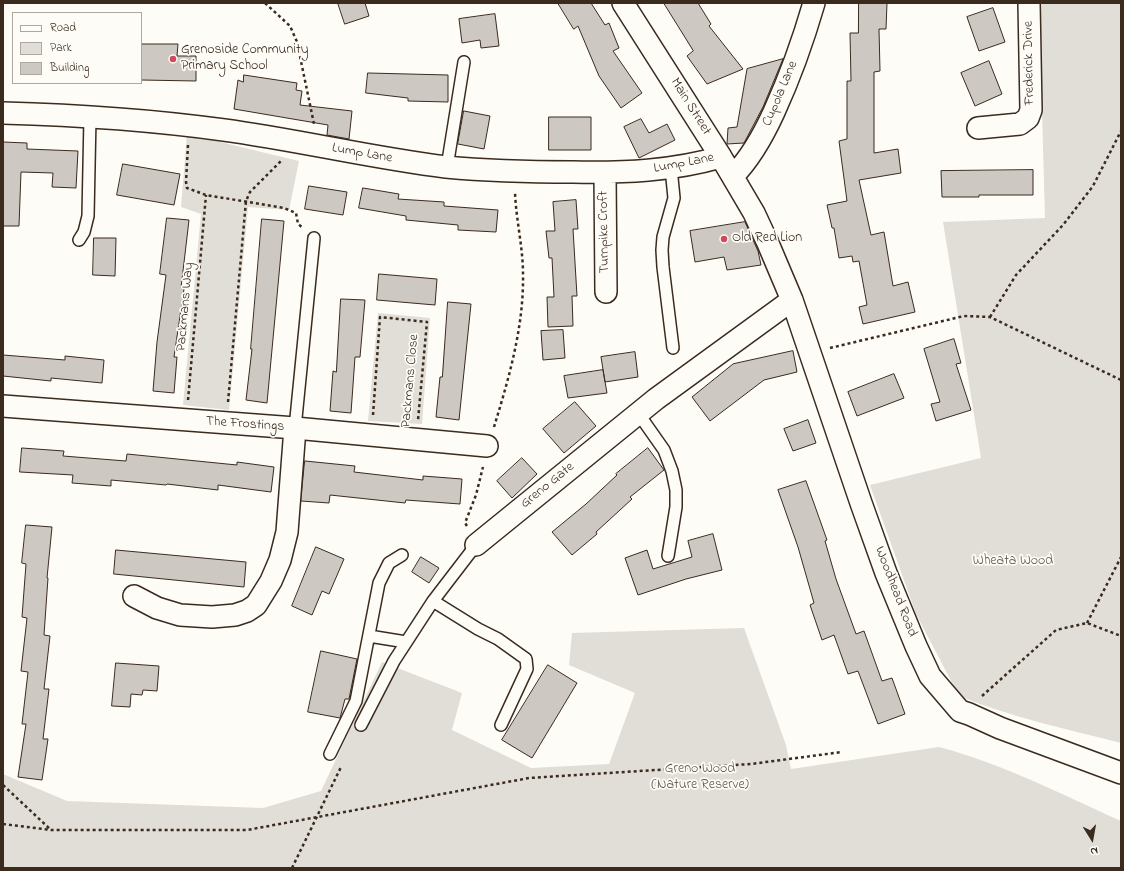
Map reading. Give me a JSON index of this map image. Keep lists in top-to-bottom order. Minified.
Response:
{"streets":{"street":["Frederick Drive","Cupola Lane","Main Street","Lump Lane","Turnpike Croft","The Frostings","Greno Gate","Woodhead Road"],"path":["Packmans Way","Packmans Close"]},"crossings":[["Cupola Lane","Main Street"],["Main Street","Lump Lane"],["Main Street","Greno Gate"],["Main Street","Woodhead Road"],["Lump Lane","Turnpike Croft"],["Packmans Way","The Frostings"],["Packmans Close","The Frostings"],["Greno Gate","Woodhead Road"]],"parks":["Wheata Wood","Greno Wood (Nature Reserve)"],"places":["Grenoside Community Primary School","Old Red Lion"],"legend":["Road","Park","Building"],"north":"bottom"}
